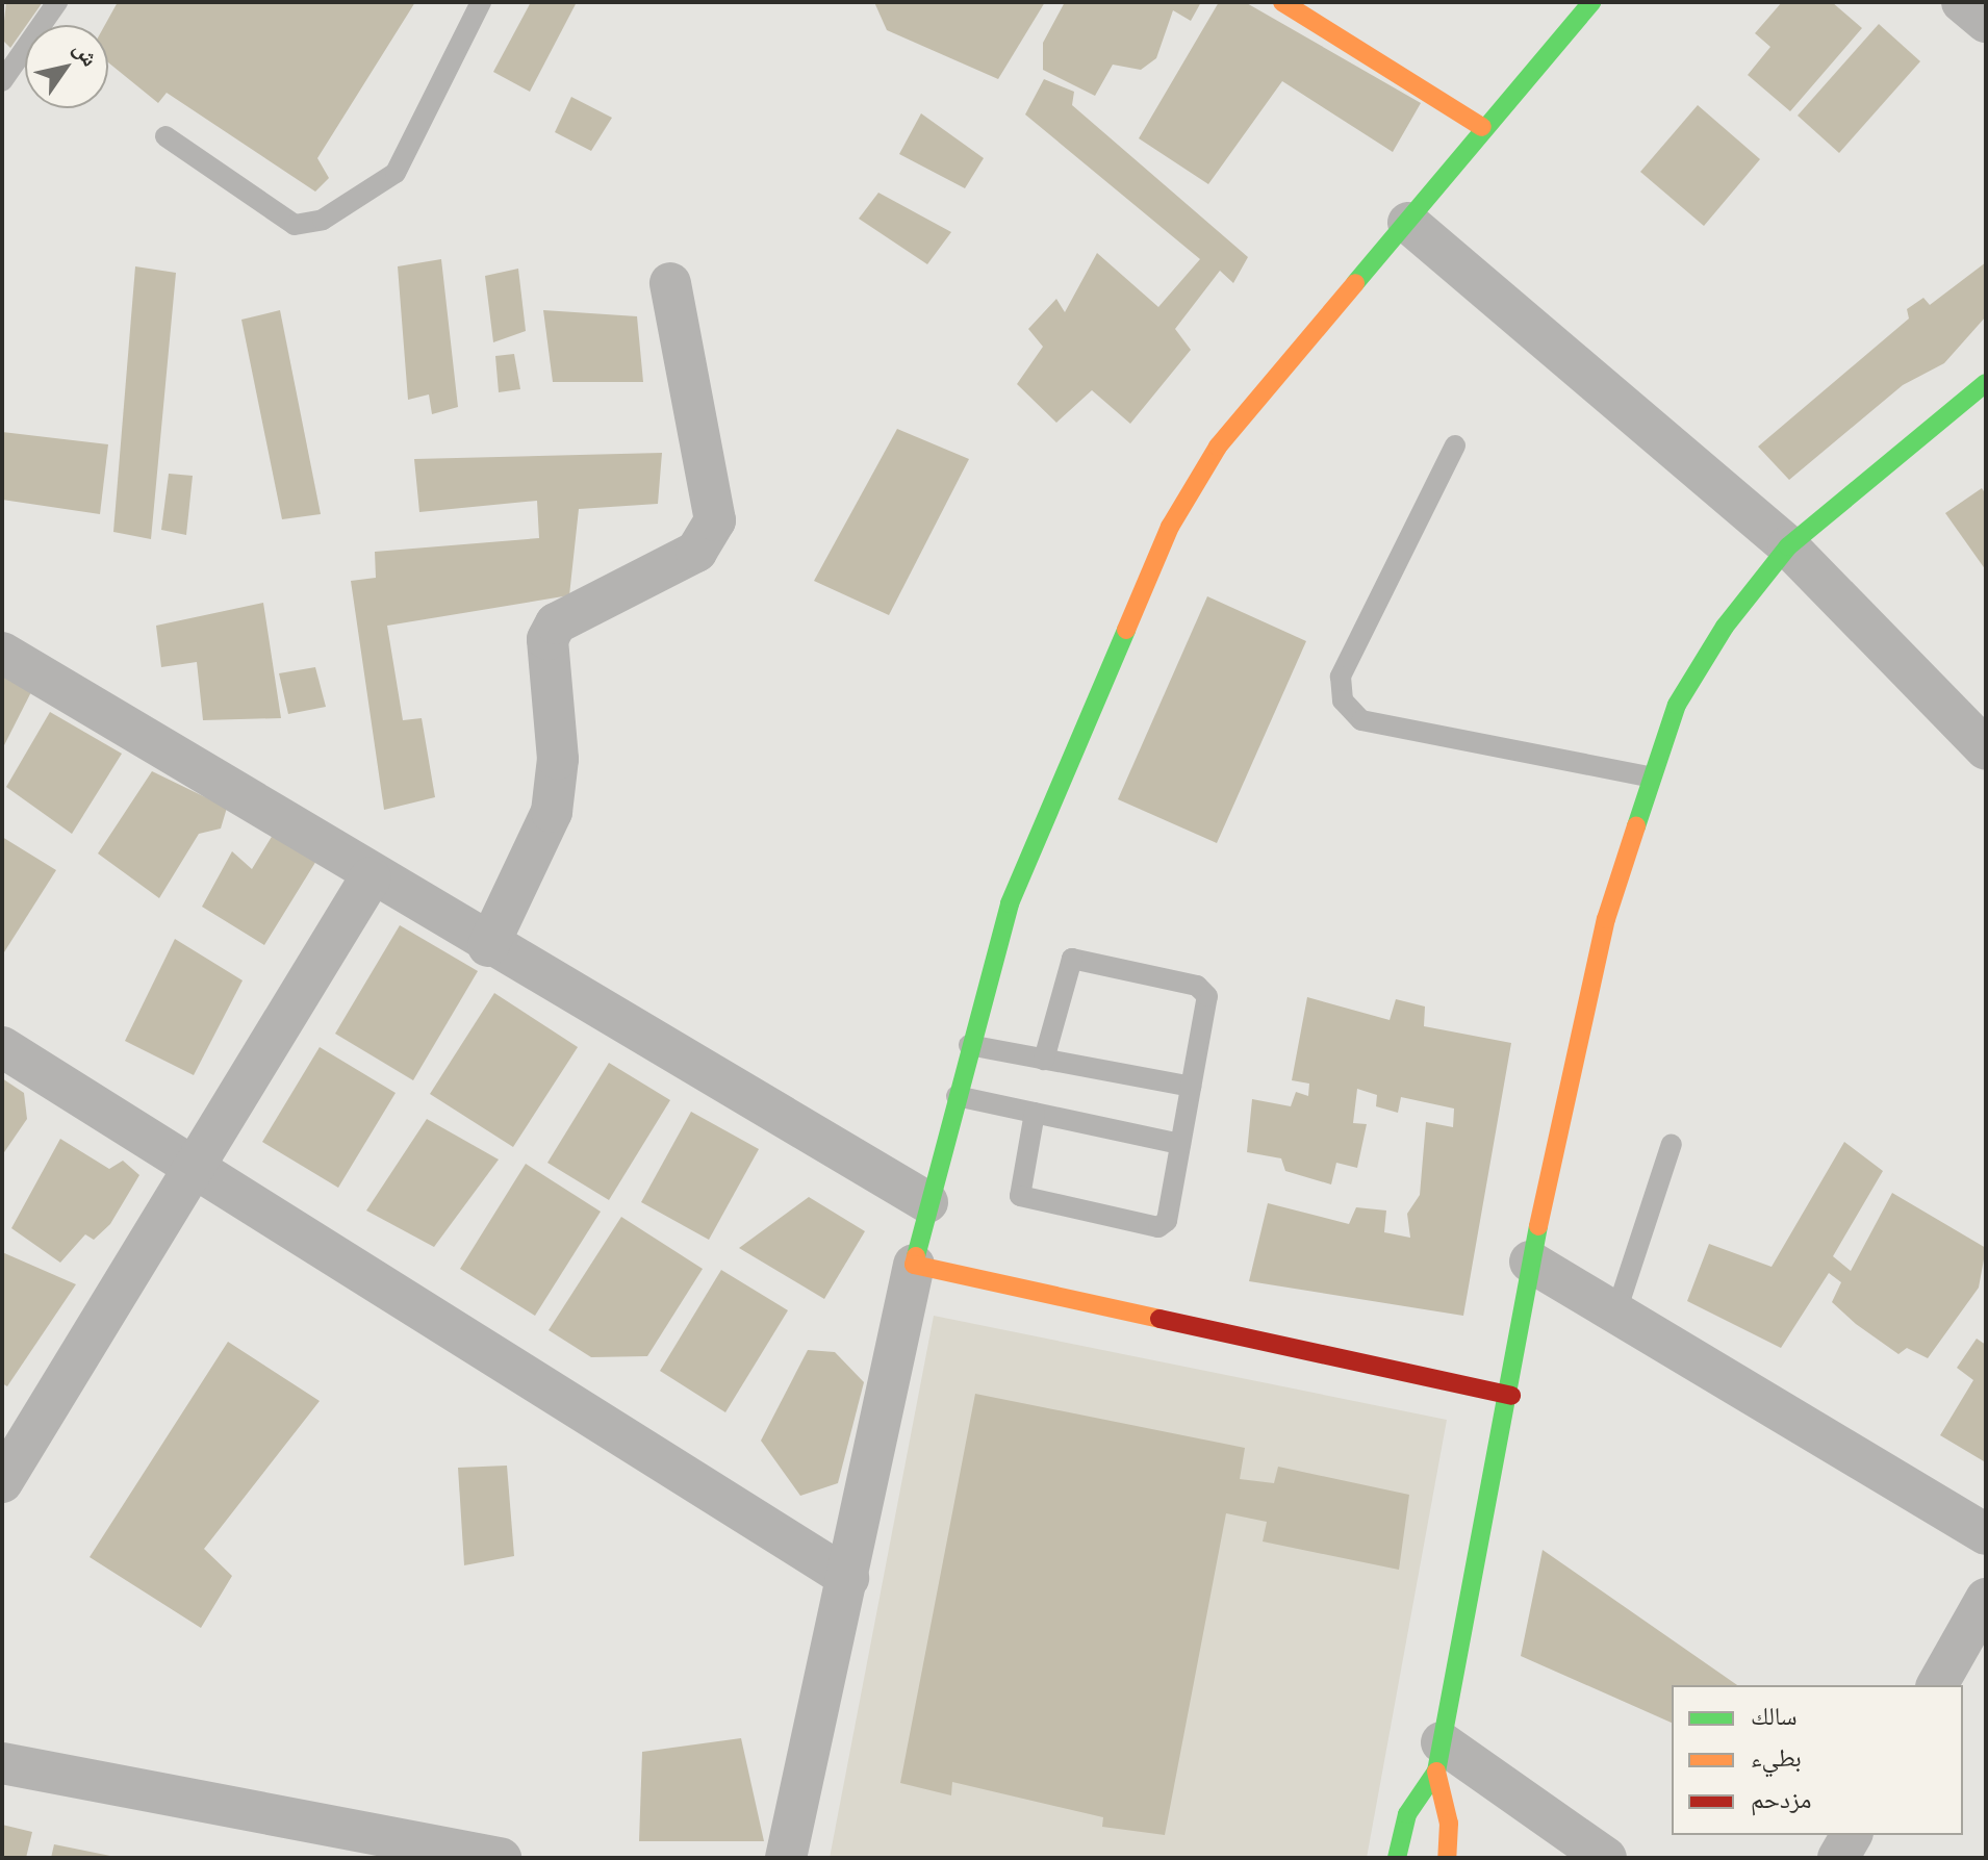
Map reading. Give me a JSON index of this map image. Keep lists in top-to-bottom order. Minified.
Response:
{"legend":["سالك","بطيء","مزدحم"],"north":"top right"}
